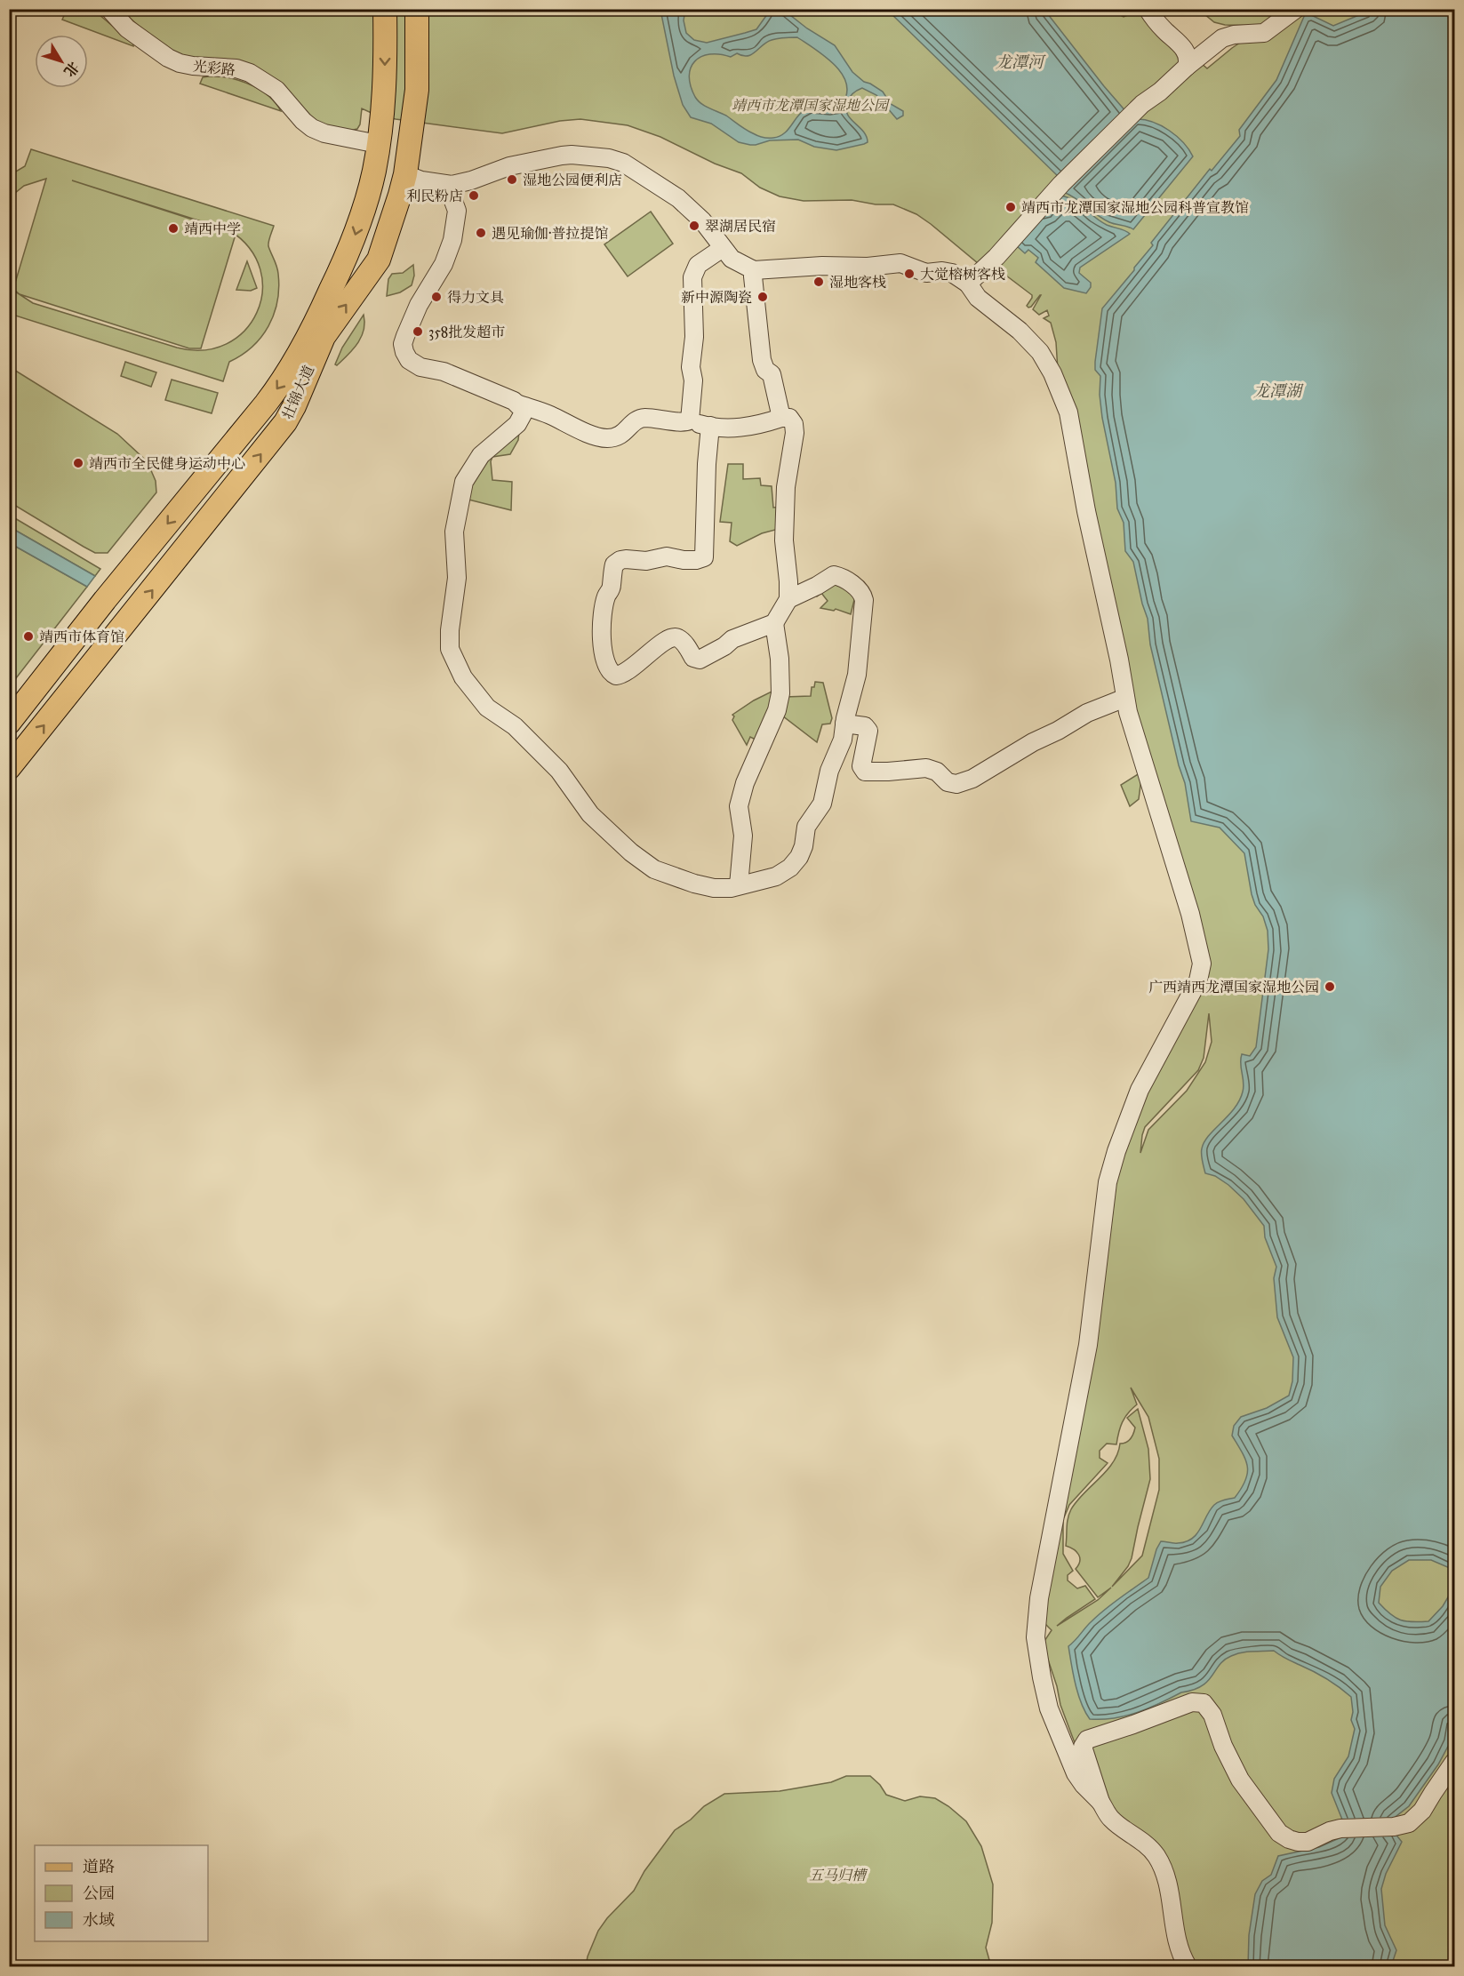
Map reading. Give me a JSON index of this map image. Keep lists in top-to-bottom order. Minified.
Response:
{"streets":{"main road":["壮锦大道"],"street":["光彩路"]},"crossings":[["光彩路","壮锦大道"]],"water":["龙潭河","龙潭湖"],"parks":["靖西市龙潭国家湿地公园","五马归槽"],"places":["湿地公园便利店","利民粉店","靖西市龙潭国家湿地公园科普宣教馆","翠湖居民宿","靖西中学","遇见瑜伽·普拉提馆","大觉榕树客栈","湿地客栈","得力文具","新中源陶瓷","358批发超市","靖西市全民健身运动中心","靖西市体育馆","广西靖西龙潭国家湿地公园"],"legend":["道路","公园","水域"],"north":"bottom right"}
